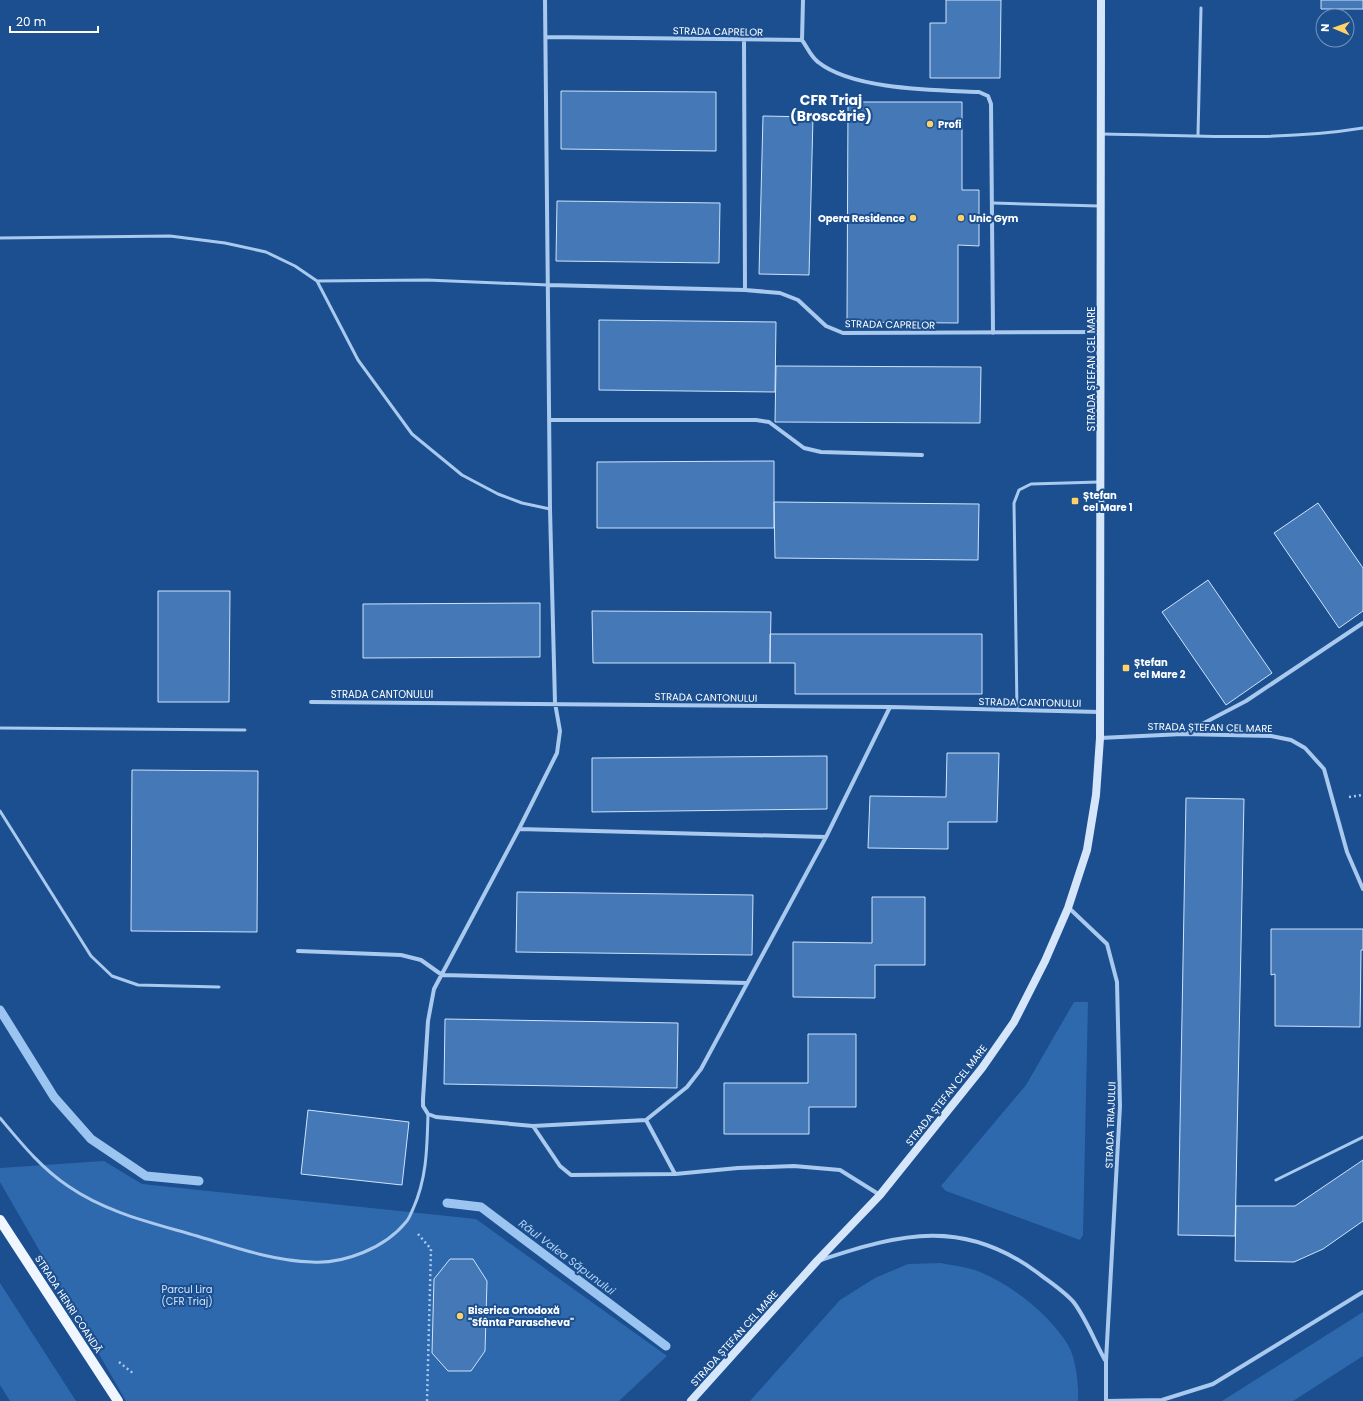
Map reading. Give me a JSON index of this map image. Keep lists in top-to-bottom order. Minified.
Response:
{"streets":{"main road":["STRADA ȘTEFAN CEL MARE","STRADA HENRI COANDĂ"],"street":["STRADA CAPRELOR","STRADA CANTONULUI","STRADA TRIAJULUI"]},"crossings":[["STRADA CAPRELOR","STRADA ȘTEFAN CEL MARE"],["STRADA ȘTEFAN CEL MARE","STRADA CANTONULUI"],["STRADA ȘTEFAN CEL MARE","STRADA TRIAJULUI"]],"districts":["CFR Triaj (Broscărie)"],"water":["Râul Valea Săpunului"],"parks":["Parcul Lira (CFR Triaj)"],"places":{"other":["Profi","Opera Residence","Unic Gym","Biserica Ortodoxă \"Sfânta Parascheva\""],"transit":["Ștefan cel Mare 1","Ștefan cel Mare 2"]},"scale_bar":"20 m","north":"left"}
